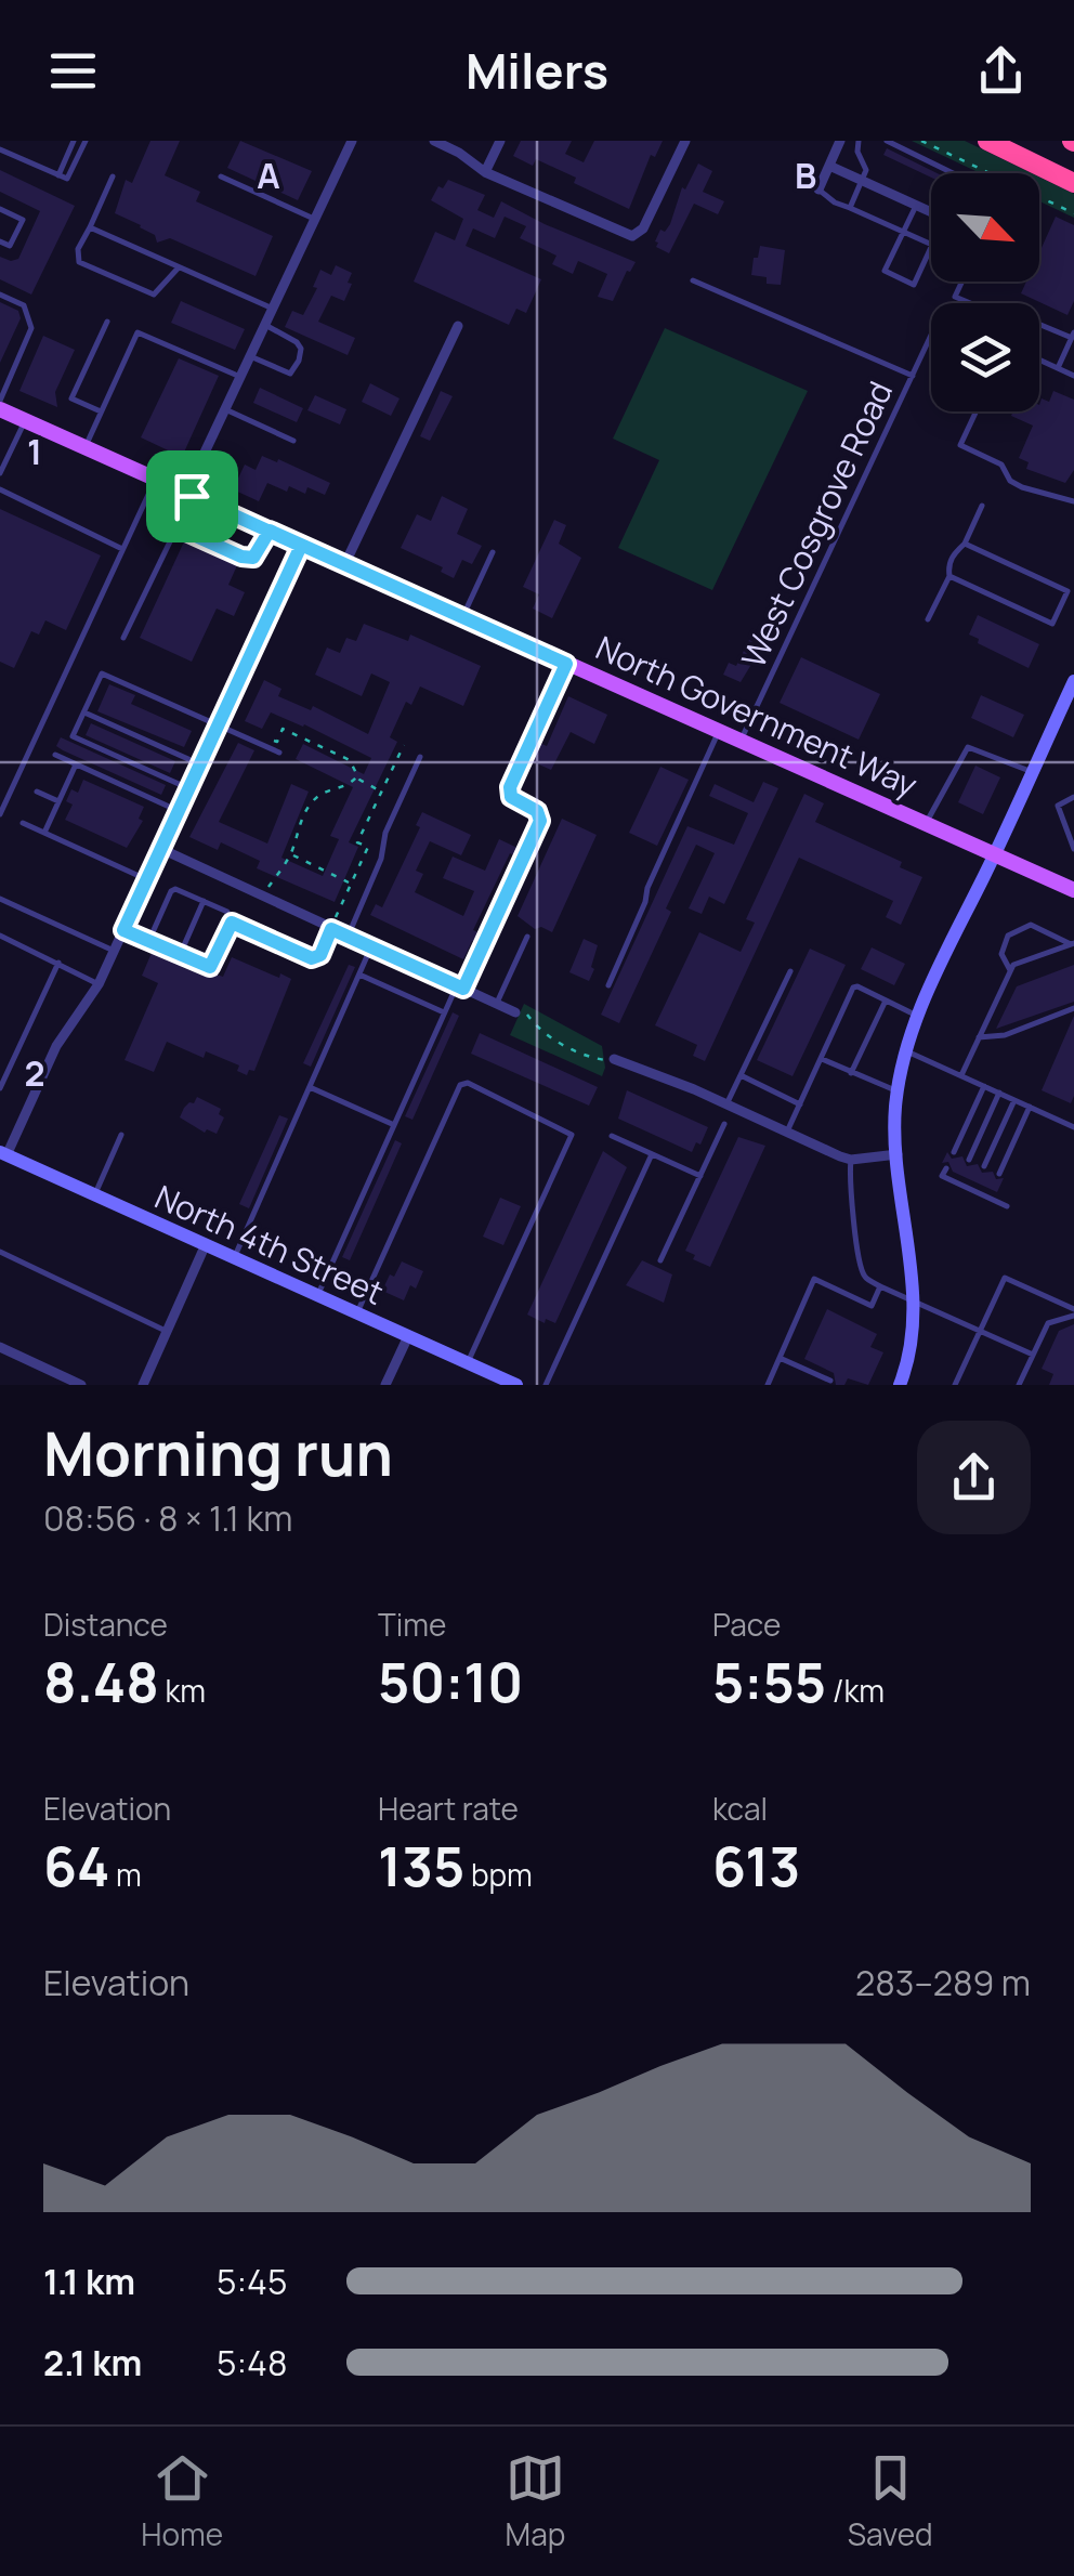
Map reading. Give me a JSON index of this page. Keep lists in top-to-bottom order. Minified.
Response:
{"streets":{"main road":["North Government Way","North 4th Street"],"lane":["West Cosgrove Road"]},"crossings":[["West Cosgrove Road","North Government Way"]],"north":"bottom right","page":{"header":"Milers","heading":["Morning run","08:56 · 8 × 1.1 km"],"stats":[["Distance","8.48 km"],["Time","50:10"],["Pace","5:55 /km"],["Elevation","64 m"],["Heart rate","135 bpm"],["kcal","613"]],"chart":["Elevation","283–289 m"],"list":[{"name":"1.1 km","note":"5:45"},{"name":"2.1 km","note":"5:48"}],"tabs":["Home","Map","Saved"]},"grid":{"columns":["A","B"],"rows":["1","2"]}}
